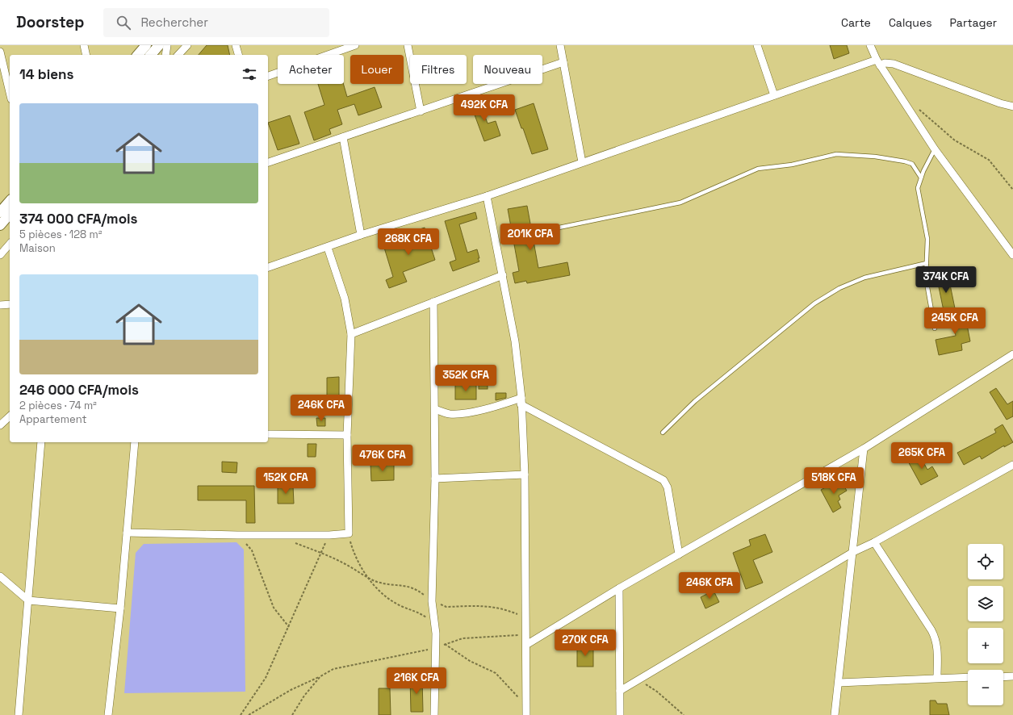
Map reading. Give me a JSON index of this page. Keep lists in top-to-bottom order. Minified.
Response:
{"page":{"header":"Doorstep","search":"Rechercher","nav":["Carte","Calques","Partager"],"chip":["Acheter","Louer","Filtres","Nouveau"],"heading":"14 biens","list":[{"name":"374 000 CFA/mois","note":"5 pièces · 128 m² · Maison"},{"name":"246 000 CFA/mois","note":"2 pièces · 74 m² · Appartement"}],"price":["492K CFA","201K CFA","268K CFA","374K CFA","245K CFA","352K CFA","246K CFA","265K CFA","476K CFA","152K CFA","518K CFA","246K CFA","270K CFA","216K CFA"],"map_buttons":["+","−"]}}
